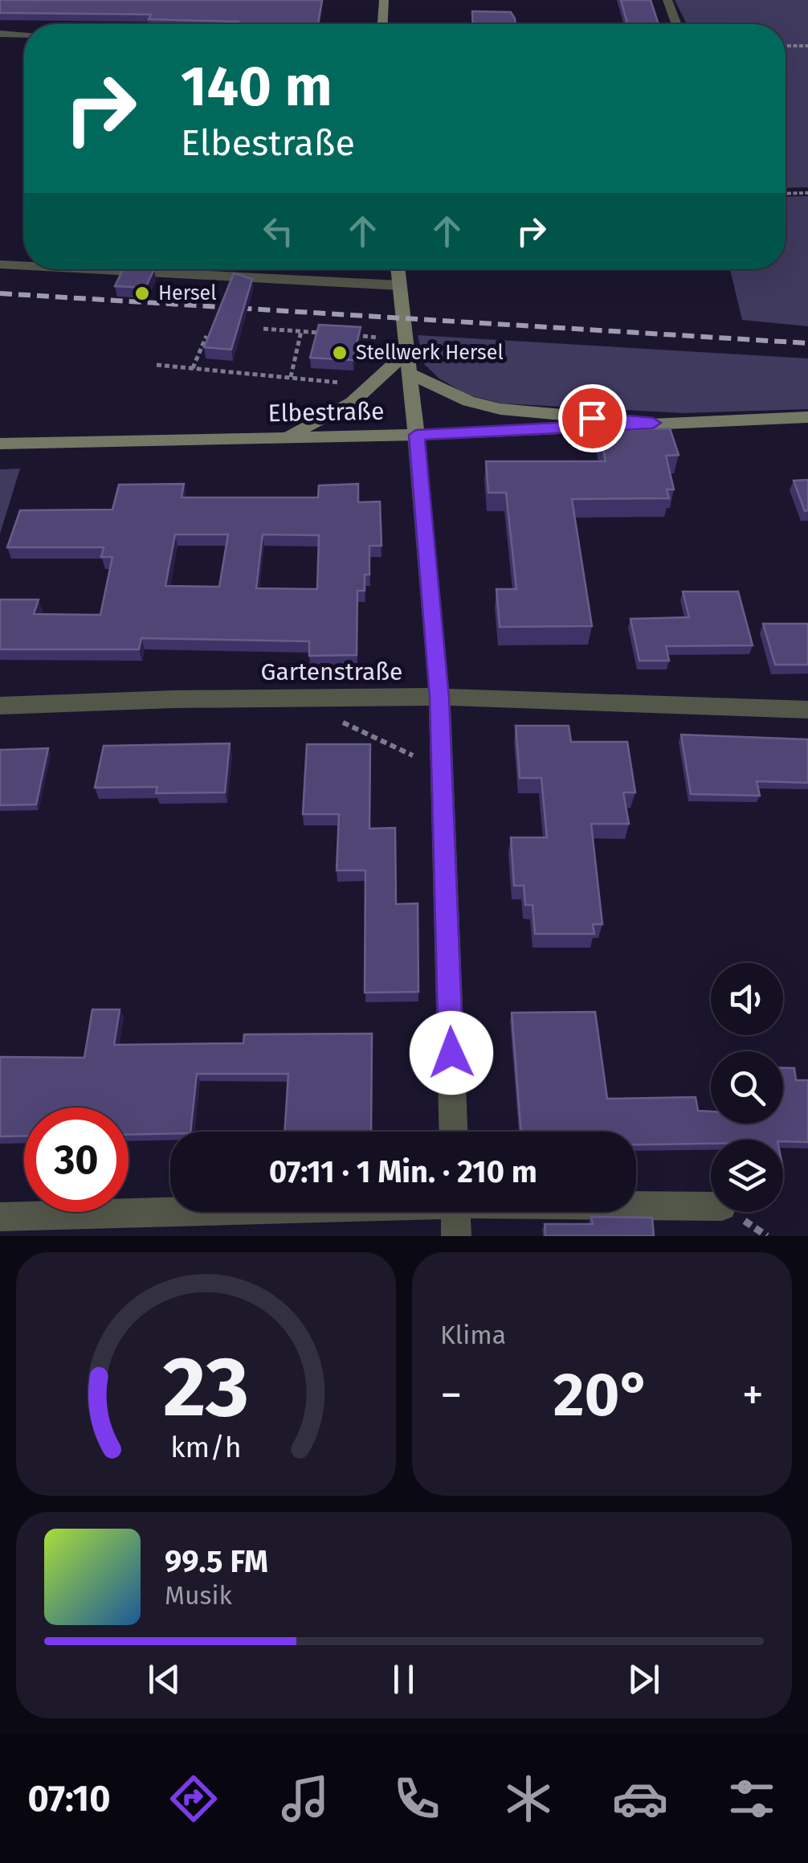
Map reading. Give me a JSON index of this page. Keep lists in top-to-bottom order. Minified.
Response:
{"streets":{"main road":["Elbestraße"],"street":["Gartenstraße"]},"places":["Hersel","Stellwerk Hersel"],"page":{"turn":["140 m","Elbestraße"],"limit":"30","trip":"07:11 · 1 Min. · 210 m","tile":"Klima","heat":["−","20°","+"],"song":["99.5 FM","Musik"],"tabs":"07:10","gauge":["23","km/h"]}}
